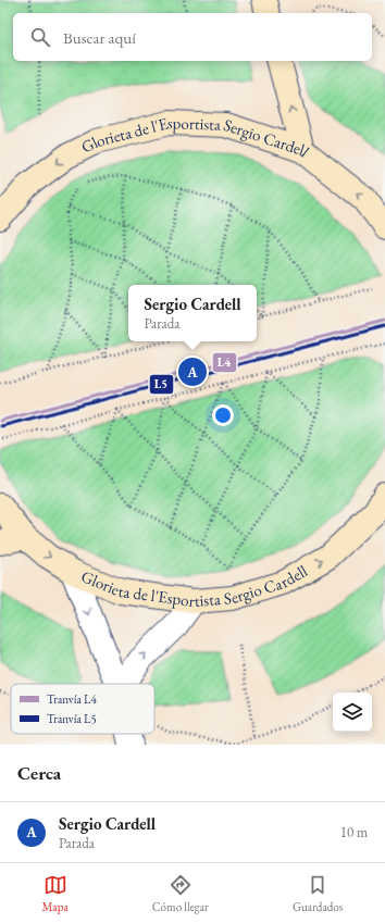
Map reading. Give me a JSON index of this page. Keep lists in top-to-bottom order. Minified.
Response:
{"streets":{"street":["Glorieta de l'Esportista Sergio Cardell"]},"lines":["tram line L4","tram line L5"],"legend":["Tranvía L4","Tranvía L5"],"page":{"search":"Buscar aquí","popup":["Sergio Cardell","Parada"],"pins":"A","heading":"Cerca","list":[{"mark":"A","name":"Sergio Cardell","note":"Parada","value":"10 m"}],"nav":["Mapa","Cómo llegar","Guardados"]}}
